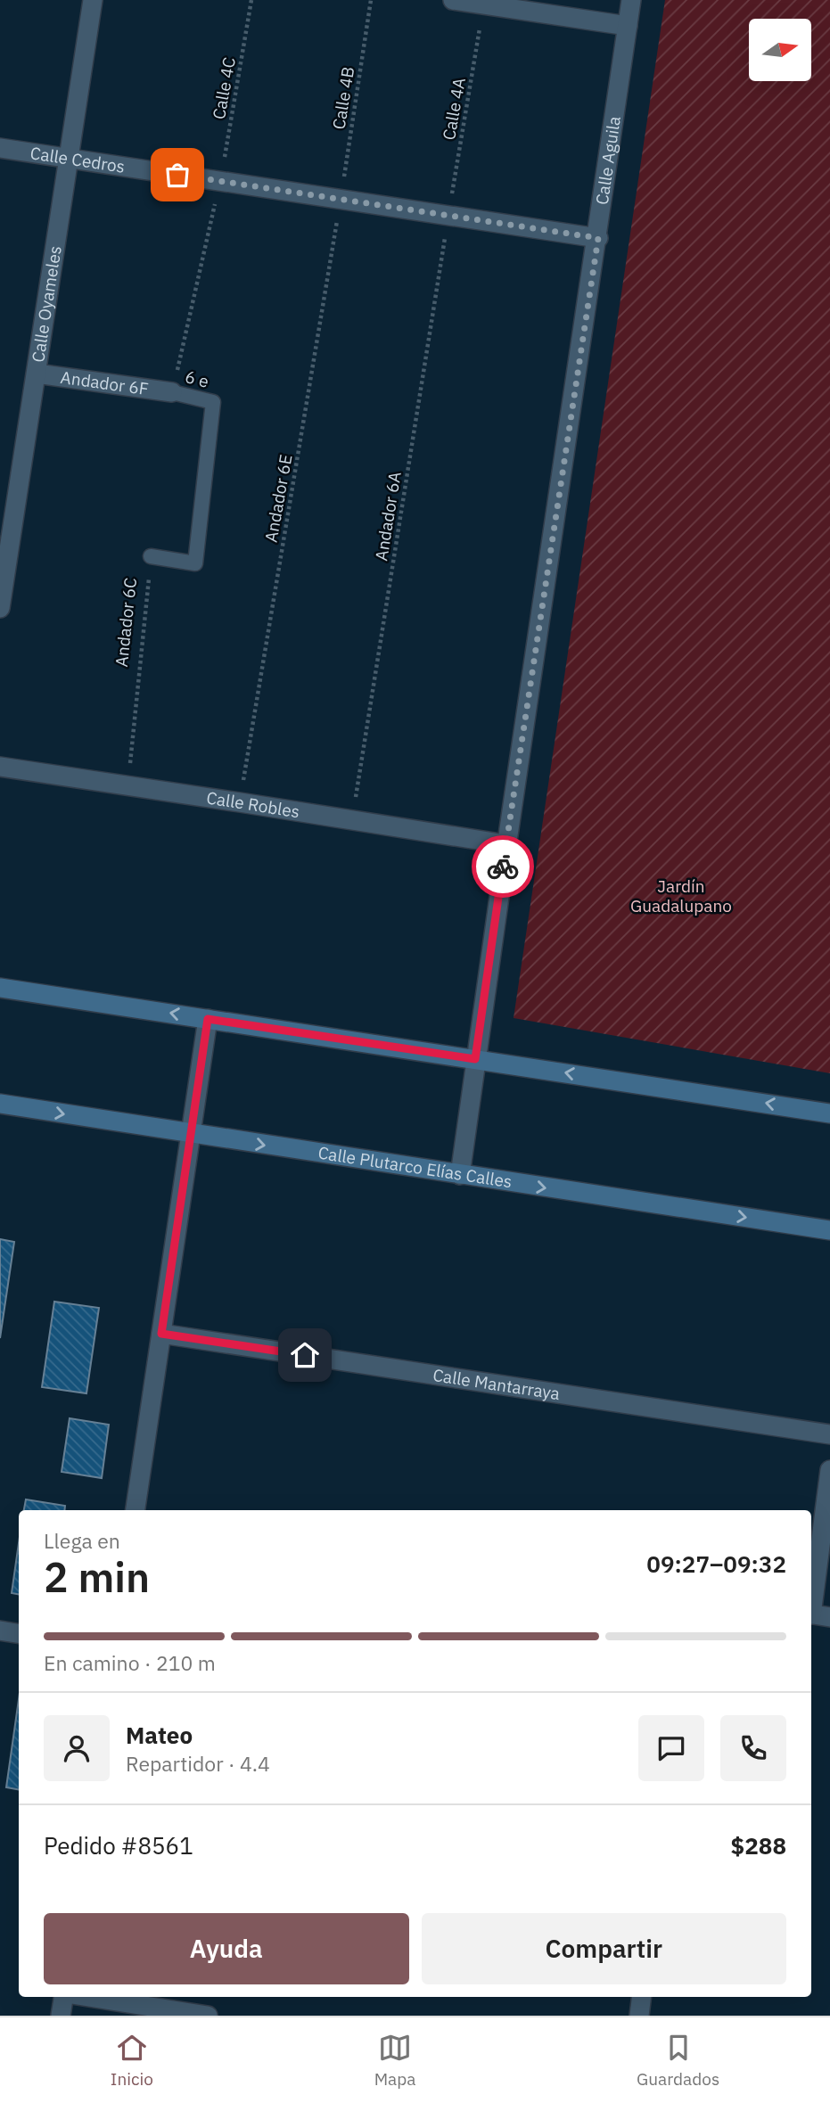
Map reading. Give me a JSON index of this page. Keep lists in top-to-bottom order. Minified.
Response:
{"streets":{"main road":["Calle Plutarco Elías Calles"],"street":["Calle Cedros","Calle Aguila","Calle Oyameles","Andador 6F","Calle Robles","Calle Mantarraya"],"lane":["6 e","Andador 6C"],"path":["Calle 4C","Calle 4B","Calle 4A","Andador 6E","Andador 6A"]},"crossings":[["Calle 4C","Calle Cedros"],["Calle 4B","Calle Cedros"],["Calle 4B","Andador 6E"],["Calle 4A","Calle Cedros"],["Calle 4A","Andador 6A"],["Calle Cedros","Calle Aguila"],["Calle Cedros","Calle Oyameles"],["Calle Cedros","Andador 6E"],["Calle Cedros","Andador 6A"],["Calle Aguila","Calle Robles"],["Calle Aguila","Calle Plutarco Elías Calles"],["Calle Oyameles","Andador 6F"],["6 e","Andador 6F"],["6 e","Andador 6C"],["Andador 6E","Calle Robles"],["Andador 6A","Calle Robles"],["Andador 6C","Calle Robles"]],"parks":["Jardín Guadalupano"],"north":"right","page":{"heading":["2 min","Llega en","09:27–09:32"],"panel":["Mateo","Repartidor · 4.4","Pedido #8561","$288"],"bar":"En camino · 210 m","buttons":["Ayuda","Compartir"],"tabs":["Inicio","Mapa","Guardados"]}}
